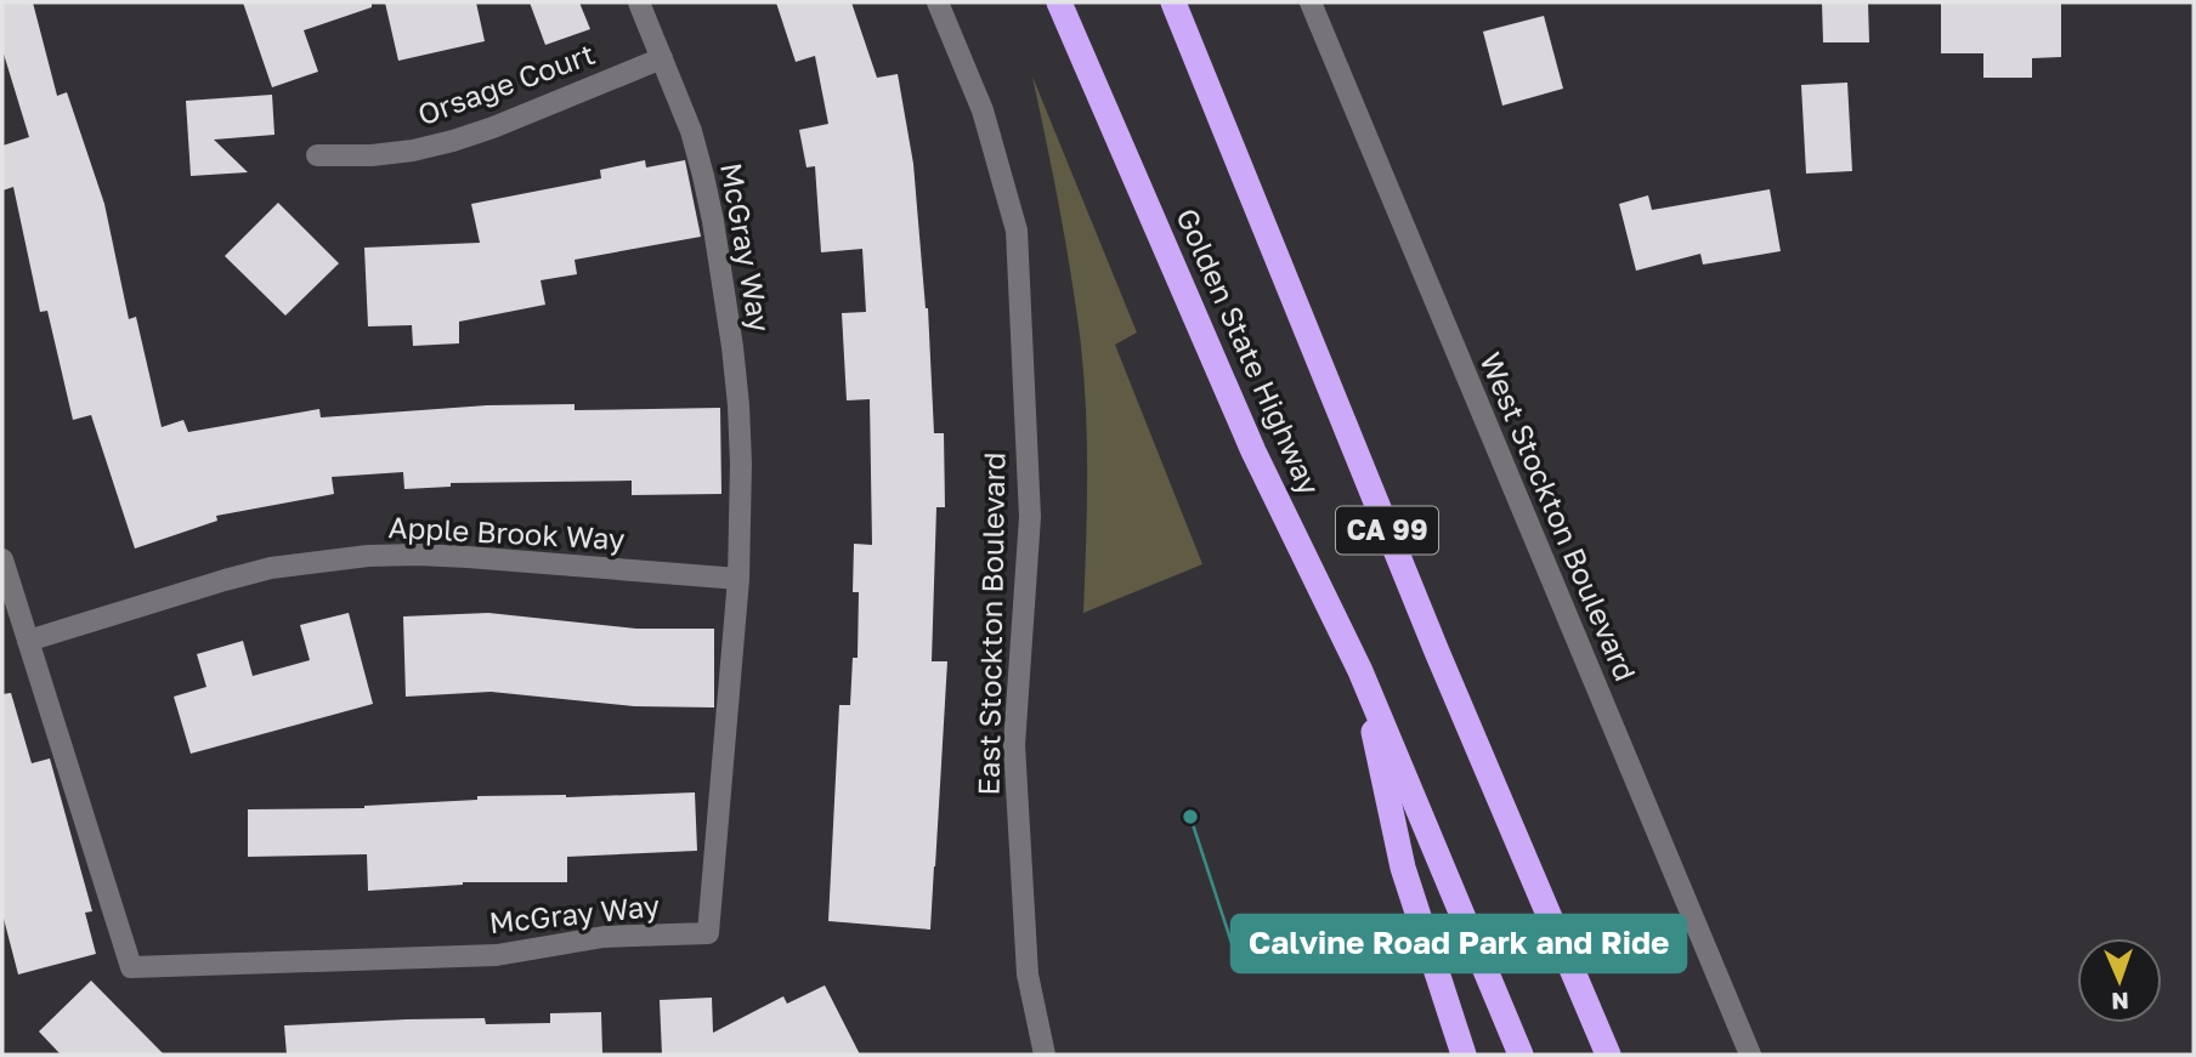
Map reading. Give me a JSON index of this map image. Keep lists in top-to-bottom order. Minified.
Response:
{"streets":{"highway":["Golden State Highway","CA 99"],"street":["Orsage Court","McGray Way","West Stockton Boulevard","Apple Brook Way","East Stockton Boulevard"]},"crossings":[["Orsage Court","McGray Way"],["McGray Way","Apple Brook Way"]],"places":["Calvine Road Park and Ride"],"north":"bottom"}
